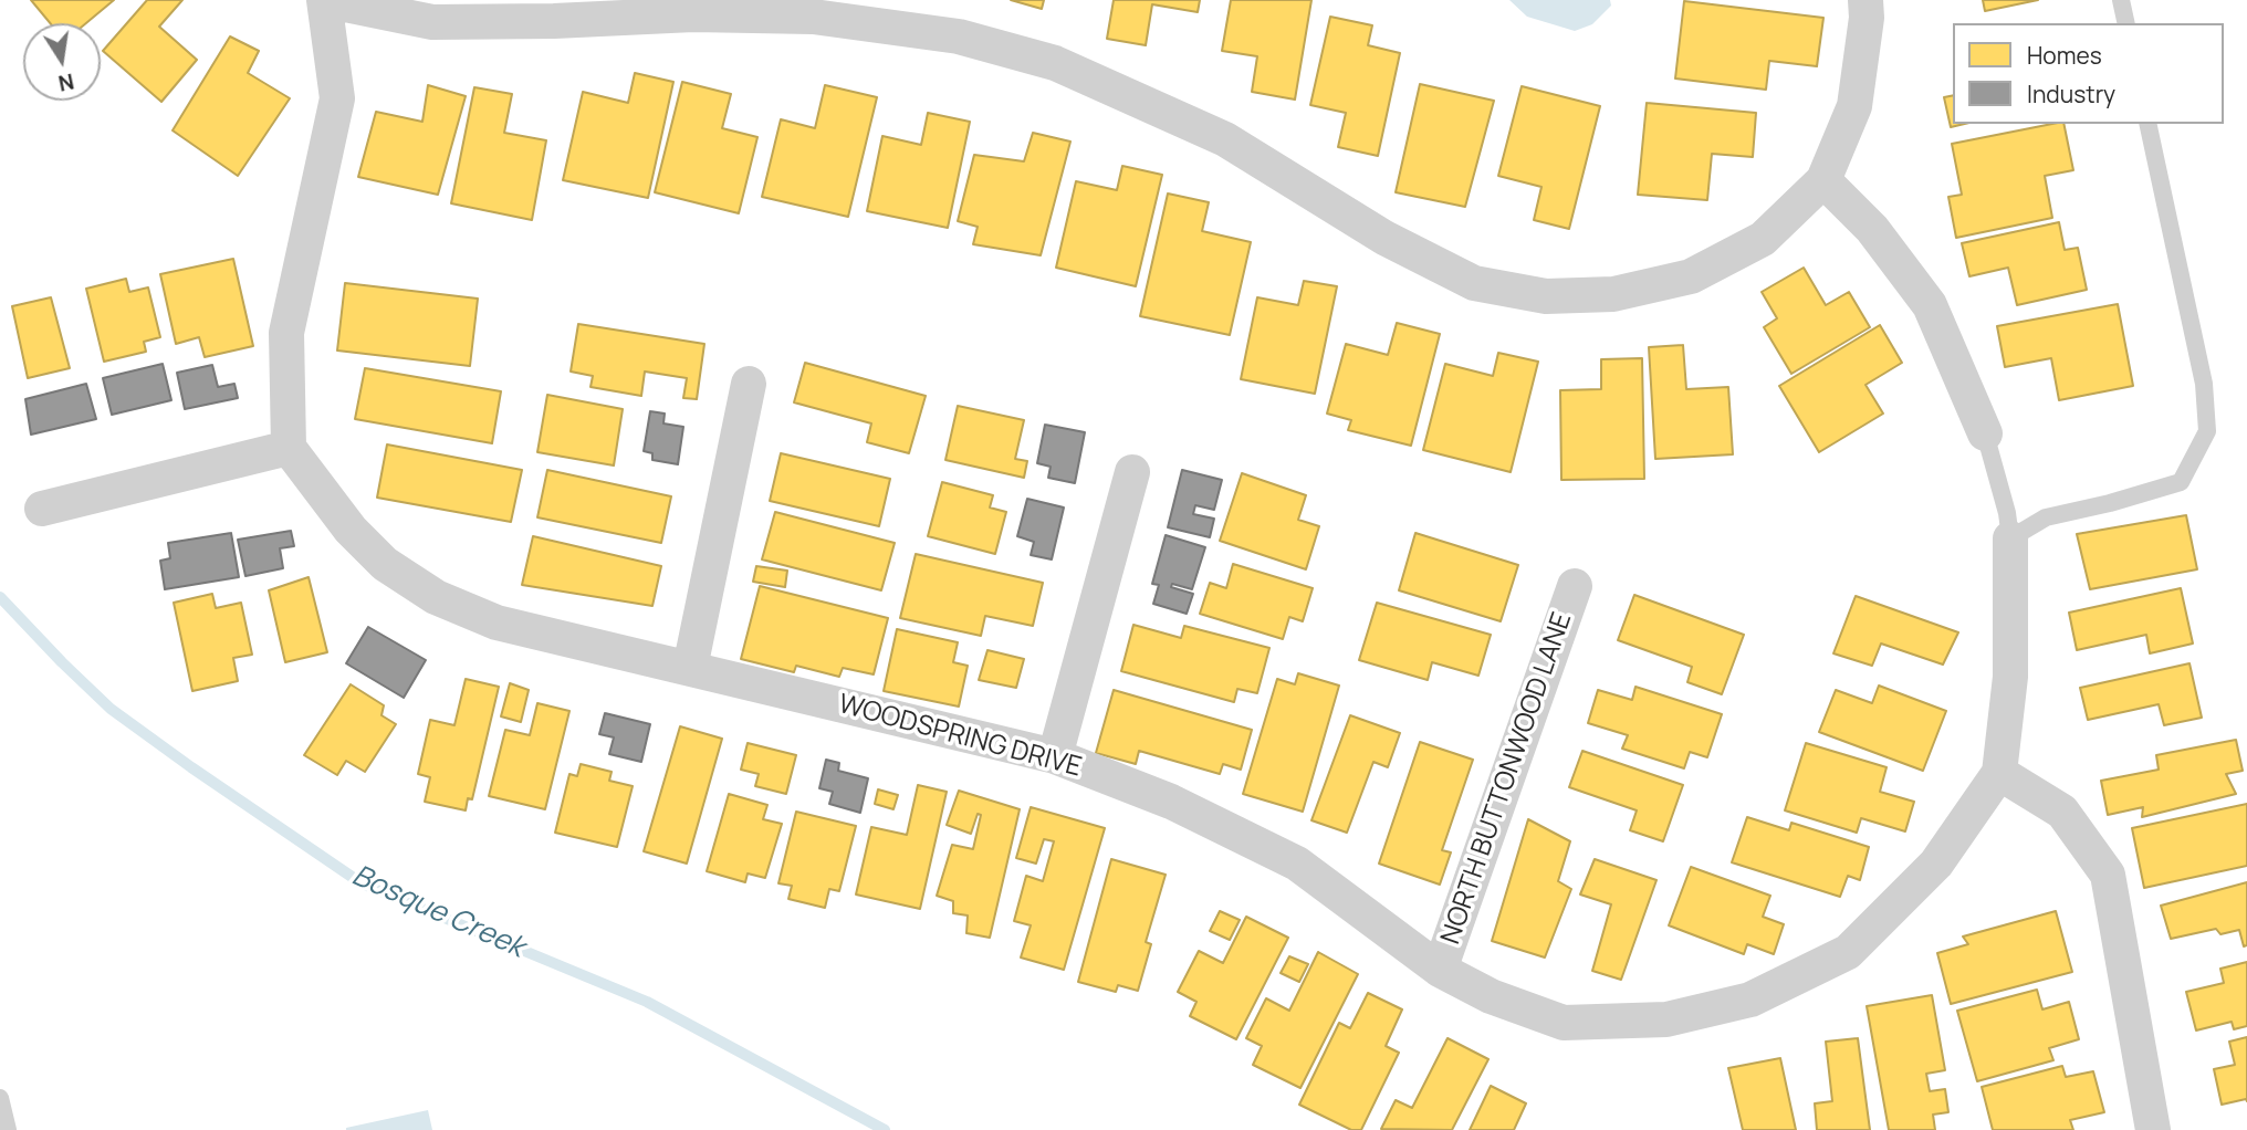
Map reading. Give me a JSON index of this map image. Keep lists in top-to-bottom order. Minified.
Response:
{"streets":{"street":["WOODSPRING DRIVE","NORTH BUTTONWOOD LANE"]},"crossings":[["WOODSPRING DRIVE","NORTH BUTTONWOOD LANE"]],"water":["Bosque Creek"],"legend":["Homes","Industry"],"north":"bottom"}
